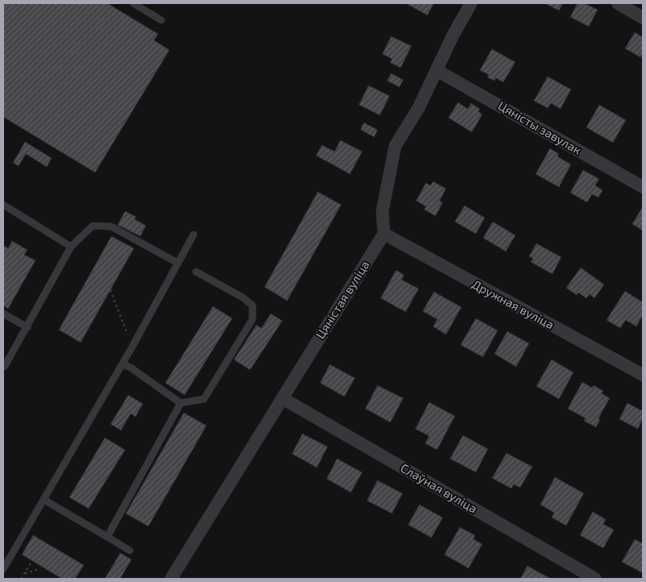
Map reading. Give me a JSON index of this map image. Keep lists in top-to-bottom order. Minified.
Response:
{"streets":{"street":["Цяністы завулак","Цяністая вуліца","Дружная вуліца","Слаўная вуліца"]},"crossings":[["Цяністая вуліца","Дружная вуліца"],["Цяністая вуліца","Слаўная вуліца"]]}
